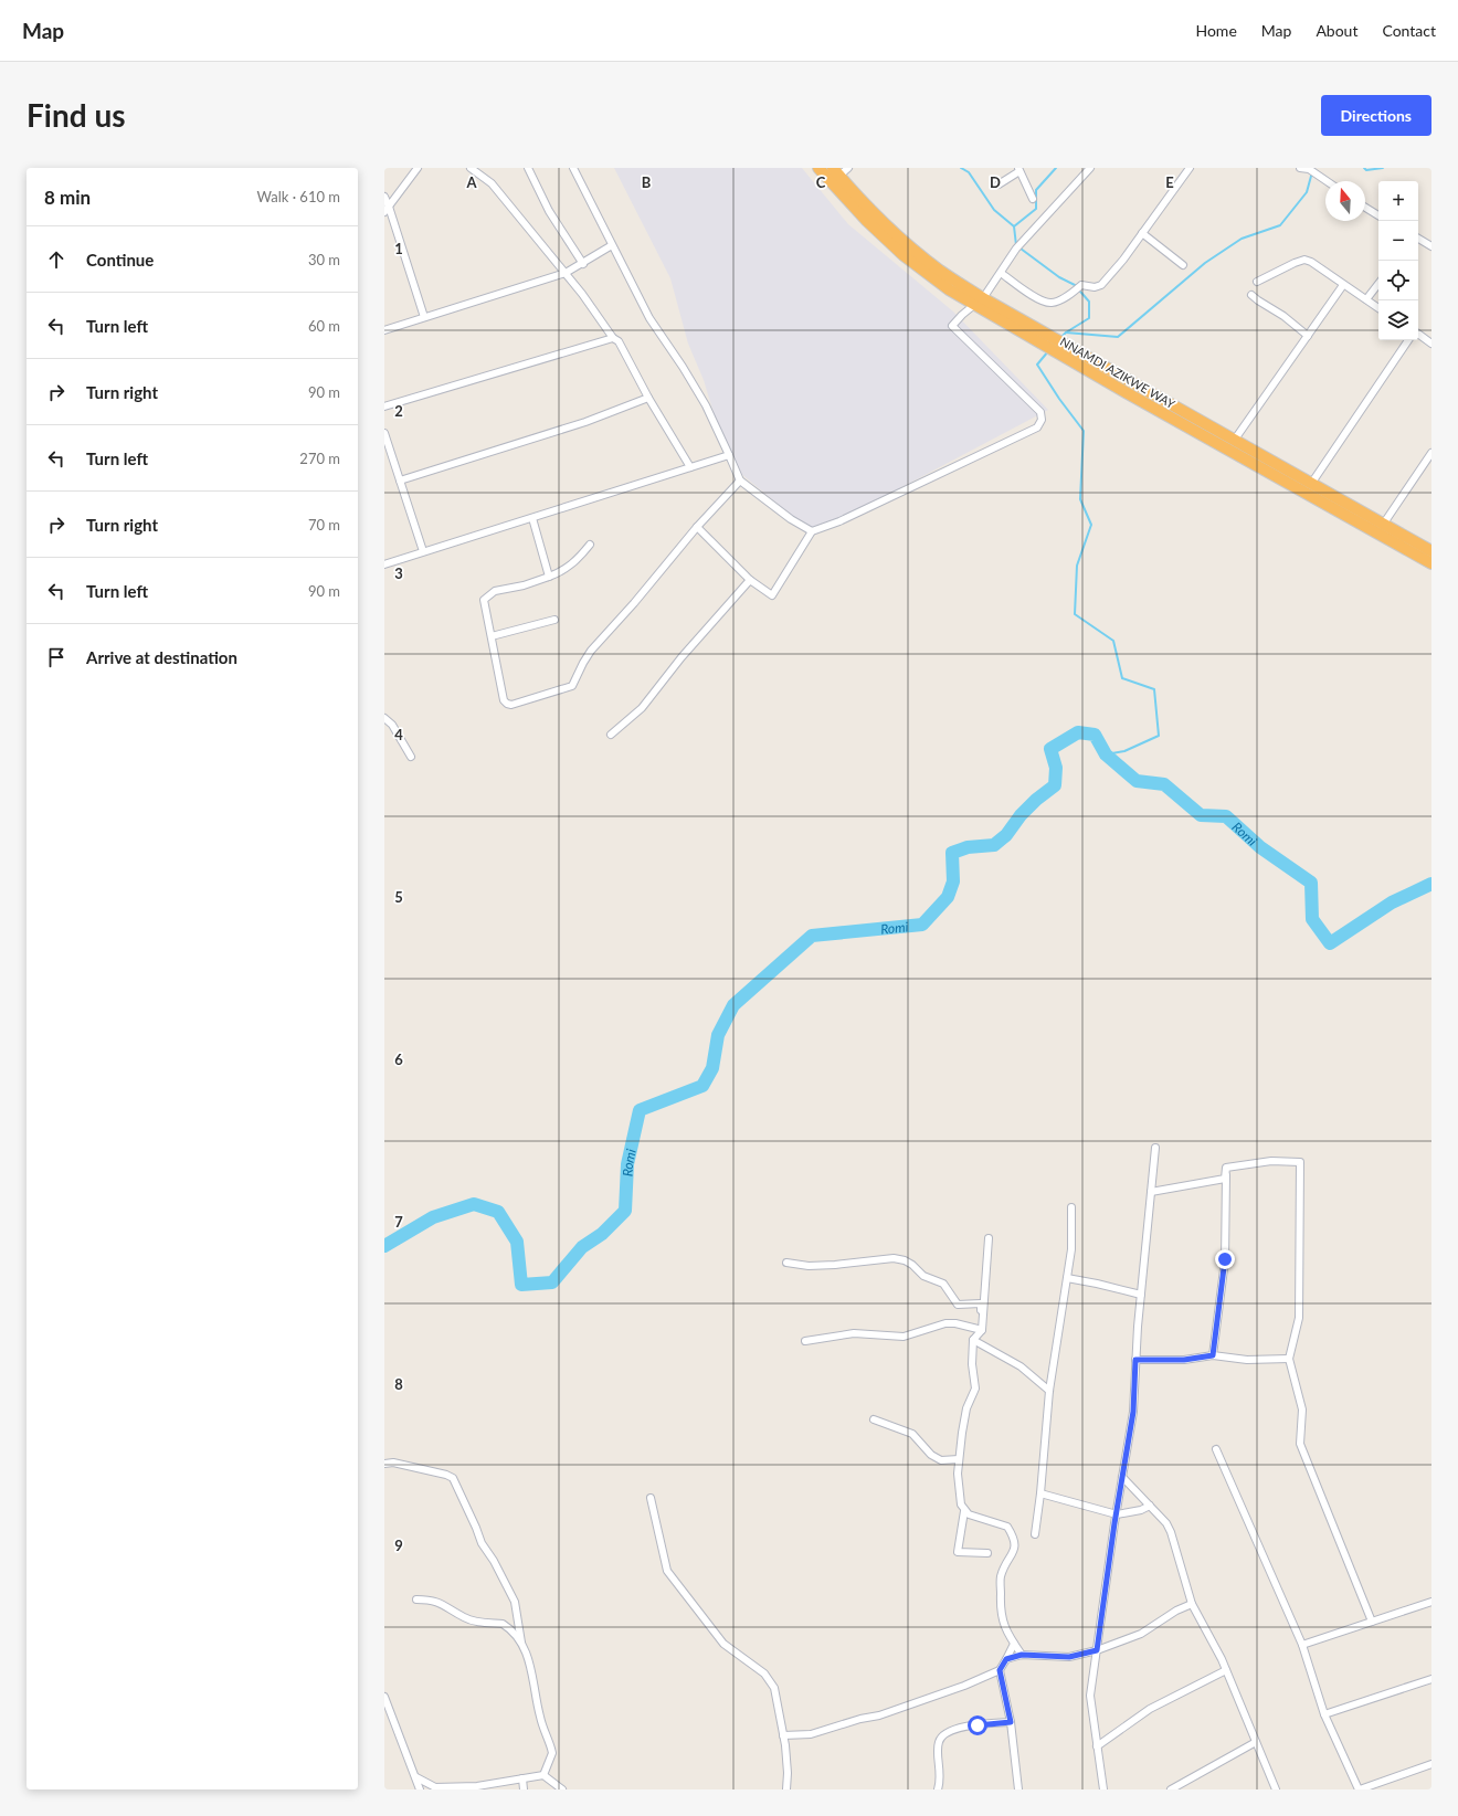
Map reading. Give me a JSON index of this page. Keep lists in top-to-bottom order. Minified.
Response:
{"streets":{"highway":["NNAMDI AZIKWE WAY"]},"water":["Romi"],"north":"top","page":{"header":"Map","nav":["Home","Map","About","Contact"],"buttons":"Directions","title":"Find us","heading":["8 min","Walk · 610 m"],"map_buttons":["+","−"],"list":[["Continue","30 m"],["Turn left","60 m"],["Turn right","90 m"],["Turn left","270 m"],["Turn right","70 m"],["Turn left","90 m"],"Arrive at destination"]},"grid":{"columns":["A","B","C","D","E"],"rows":["1","2","3","4","5","6","7","8","9"]}}
